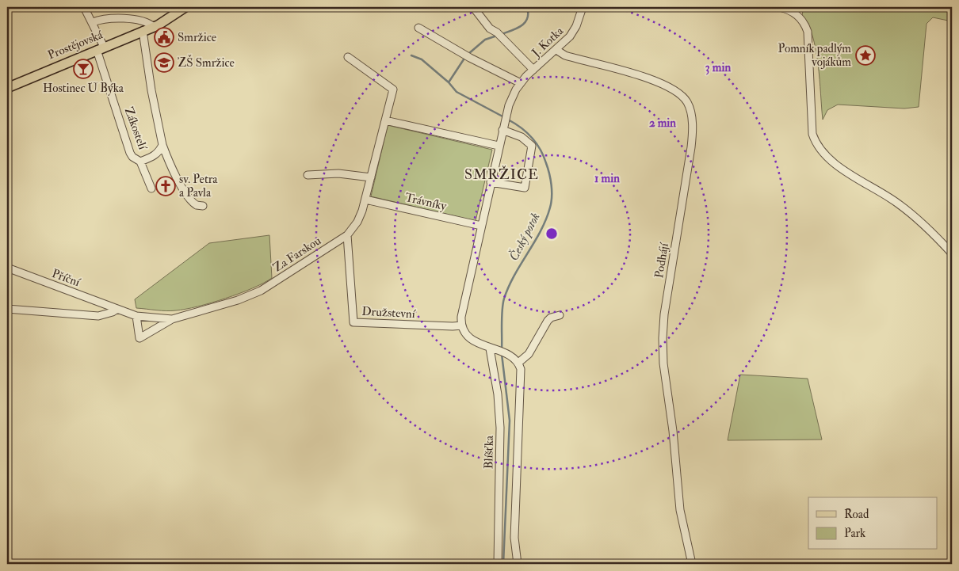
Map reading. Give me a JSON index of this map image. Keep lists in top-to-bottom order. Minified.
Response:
{"streets":{"main road":["Prostějovská"],"street":["J. Kotka","Zákostelí","Trávníky","Za Farskou","Podhájí","Příční","Družstevní","Blíšťka"]},"crossings":[["J. Kotka","Podhájí"],["Prostějovská","Zákostelí"],["Trávníky","Za Farskou"],["Za Farskou","Příční"],["Za Farskou","Družstevní"]],"districts":["SMRŽICE"],"water":["Český potok"],"places":{"public building":["Smržice"],"place":["Pomník padlým vojákům"],"school or university":["ZŠ Smržice"],"bar":["Hostinec U Býka"],"church":["sv. Petra a Pavla"]},"legend":["Road","Park"],"rings":["3 min","2 min","1 min"]}
